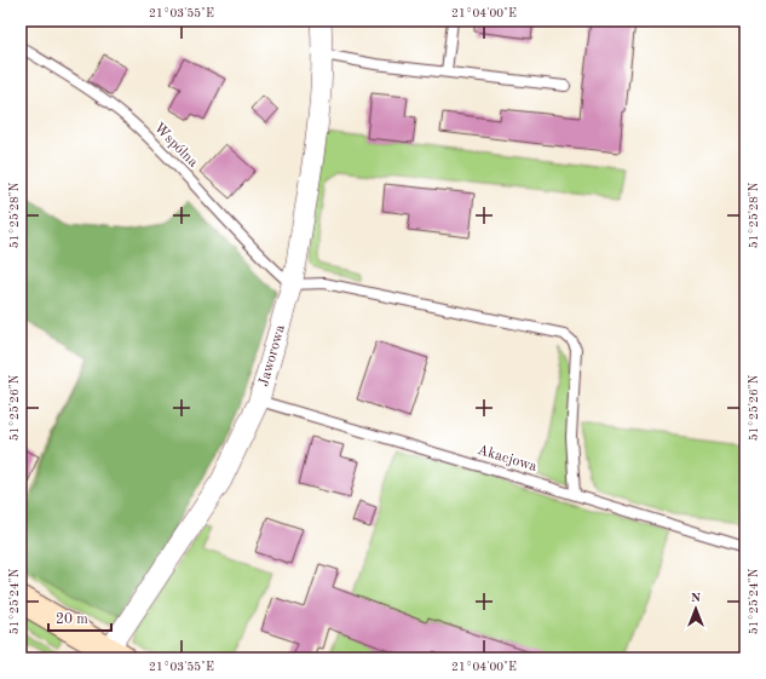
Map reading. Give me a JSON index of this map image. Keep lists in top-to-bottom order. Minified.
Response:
{"streets":{"street":["Jaworowa"],"lane":["Wspólna","Akacjowa"]},"crossings":[["Wspólna","Jaworowa"],["Jaworowa","Akacjowa"]],"scale_bar":"20 m","north":"top","coordinates":["21°03'55\"E","21°04'00\"E","51°25'28\"N","51°25'26\"N","51°25'24\"N"]}
